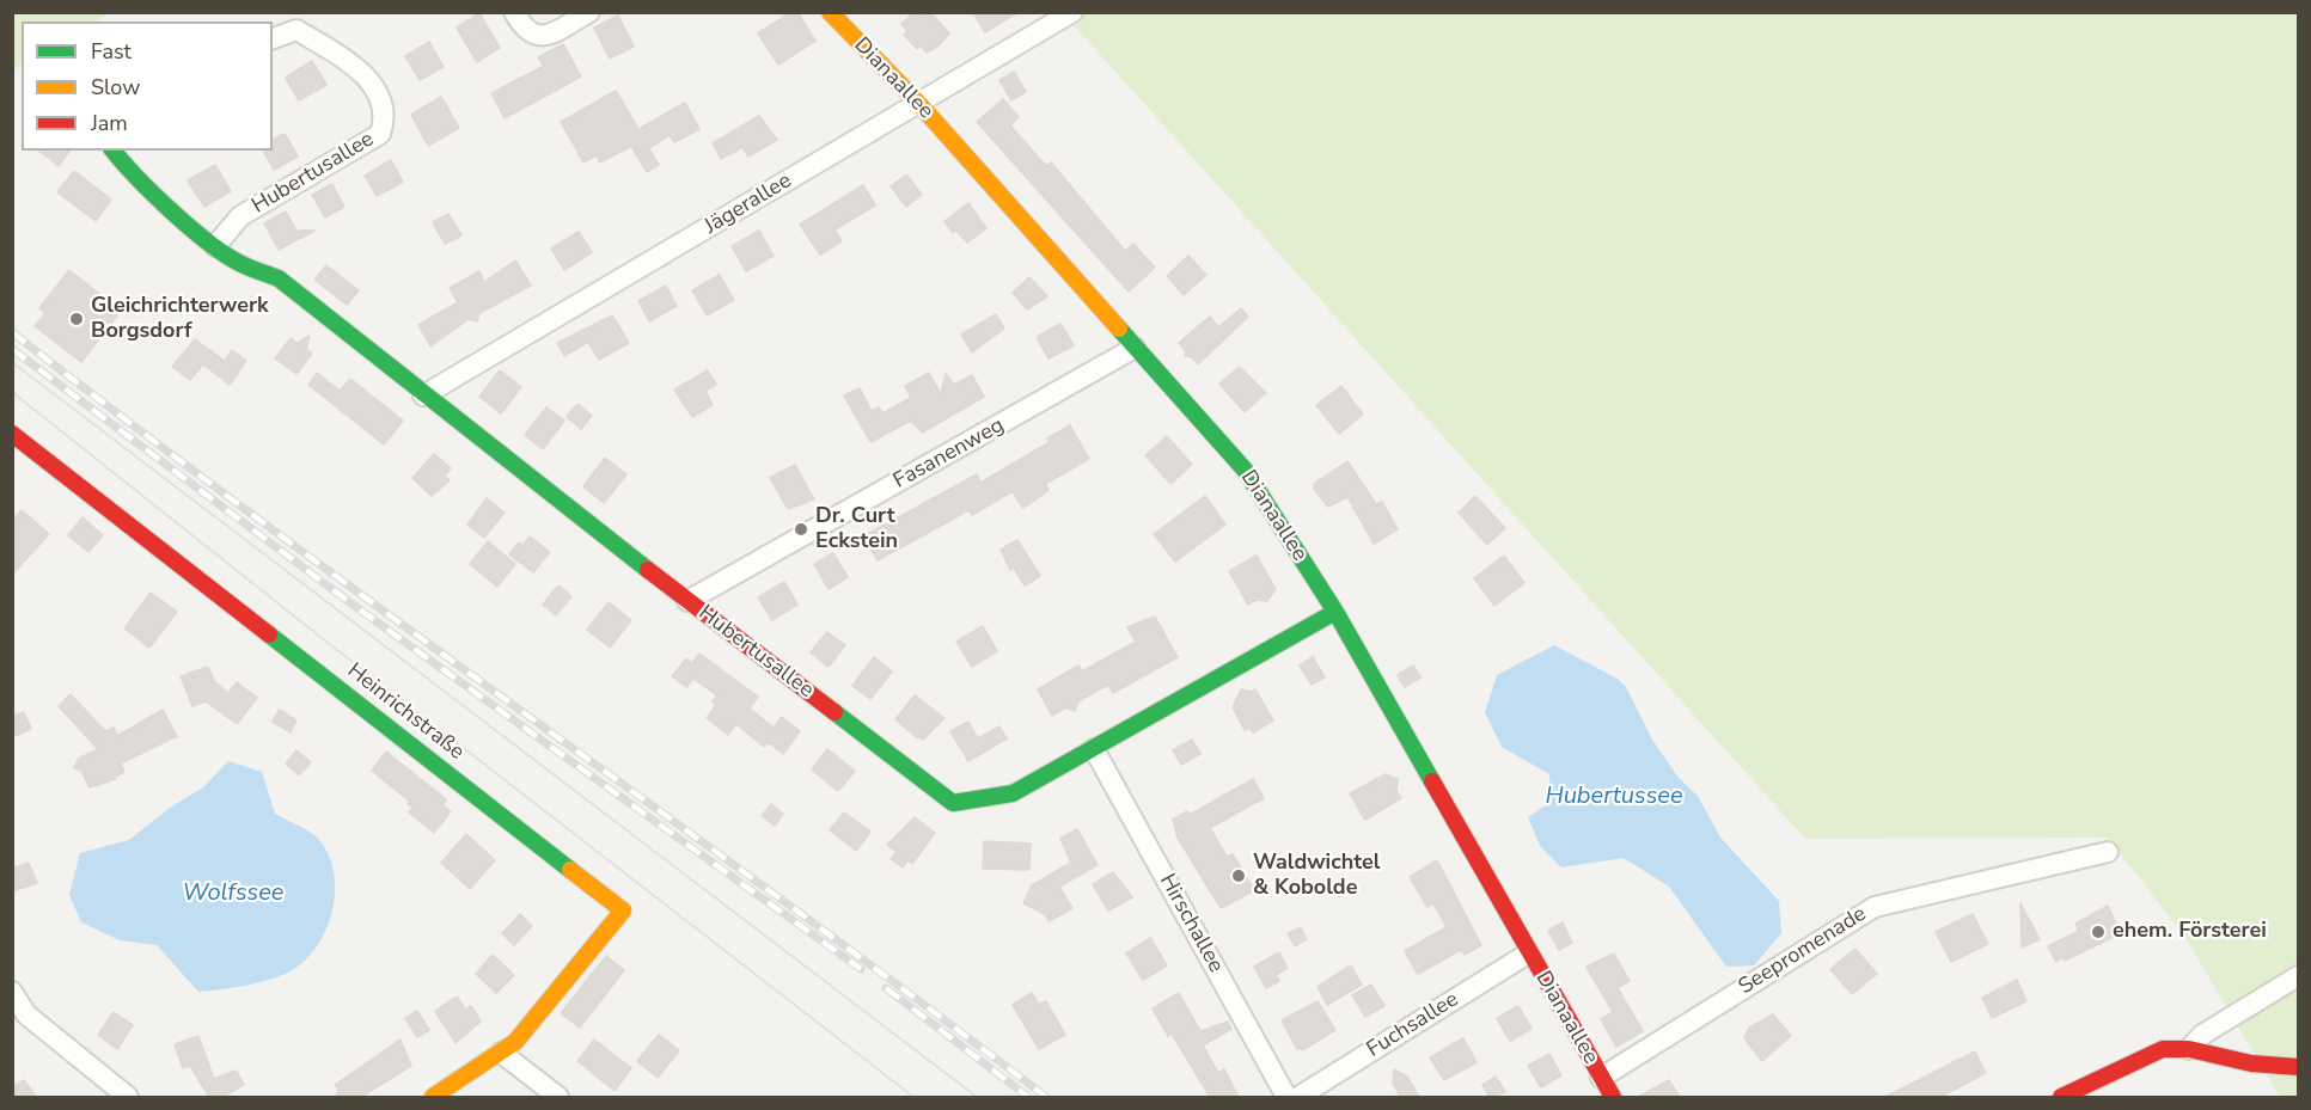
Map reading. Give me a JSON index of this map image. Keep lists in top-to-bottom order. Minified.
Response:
{"streets":{"street":["Dianaallee","Hubertusallee","Jägerallee","Fasanenweg","Heinrichstraße","Hirschallee","Seepromenade","Fuchsallee"]},"crossings":[["Dianaallee","Hubertusallee"],["Dianaallee","Jägerallee"],["Dianaallee","Fasanenweg"],["Dianaallee","Seepromenade"],["Dianaallee","Fuchsallee"],["Hubertusallee","Jägerallee"],["Hubertusallee","Fasanenweg"],["Hubertusallee","Hirschallee"]],"water":["Hubertussee","Wolfssee"],"places":["Gleichrichterwerk Borgsdorf","Dr. Curt Eckstein","Waldwichtel & Kobolde","ehem. Försterei"],"legend":["Fast","Slow","Jam"]}
